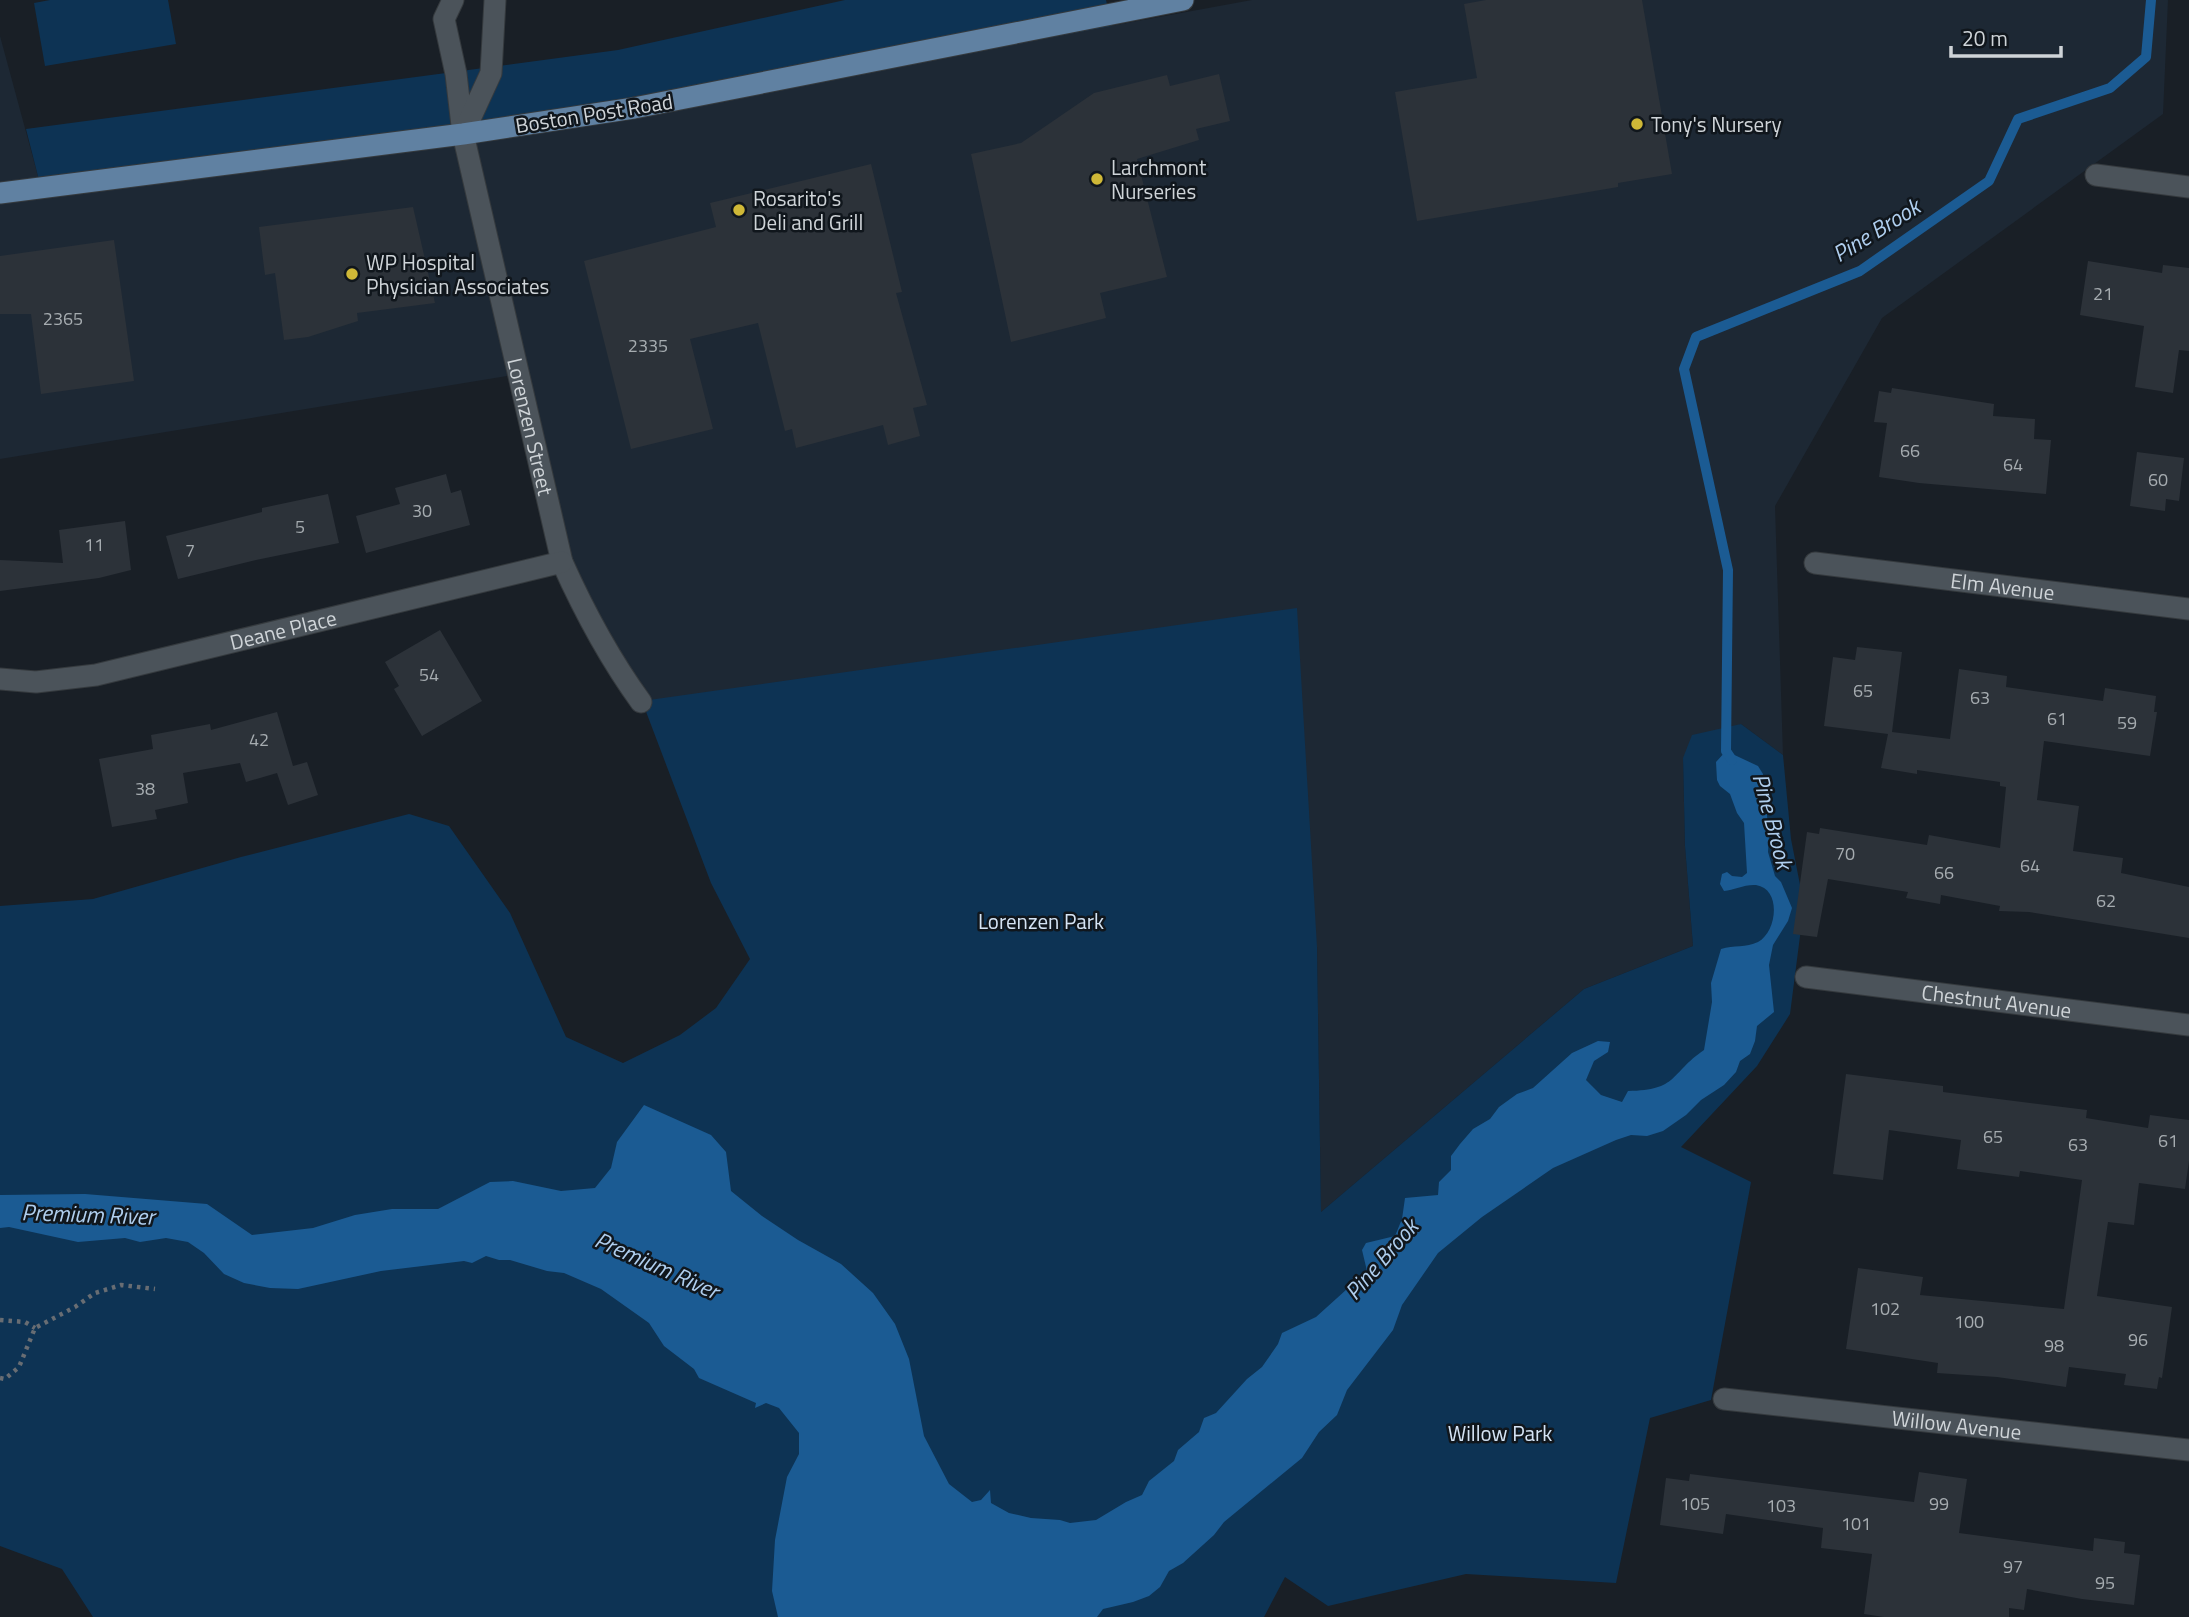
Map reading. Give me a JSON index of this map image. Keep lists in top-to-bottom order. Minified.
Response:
{"streets":{"main road":["Boston Post Road"],"street":["Lorenzen Street","Elm Avenue","Deane Place","Chestnut Avenue","Willow Avenue"]},"crossings":[["Boston Post Road","Lorenzen Street"],["Lorenzen Street","Deane Place"]],"water":["Pine Brook","Premium River"],"parks":["Lorenzen Park","Willow Park"],"places":["Tony's Nursery","Larchmont Nurseries","Rosarito's Deli and Grill","WP Hospital Physician Associates"],"house_numbers":["21","2365","2335","66","64","60","30","5","11","7","54","65","63","61","59","42","38","70","64","66","62","65","61","63","102","100","96","98","105","99","103","101","97","95"],"scale_bar":"20 m"}
